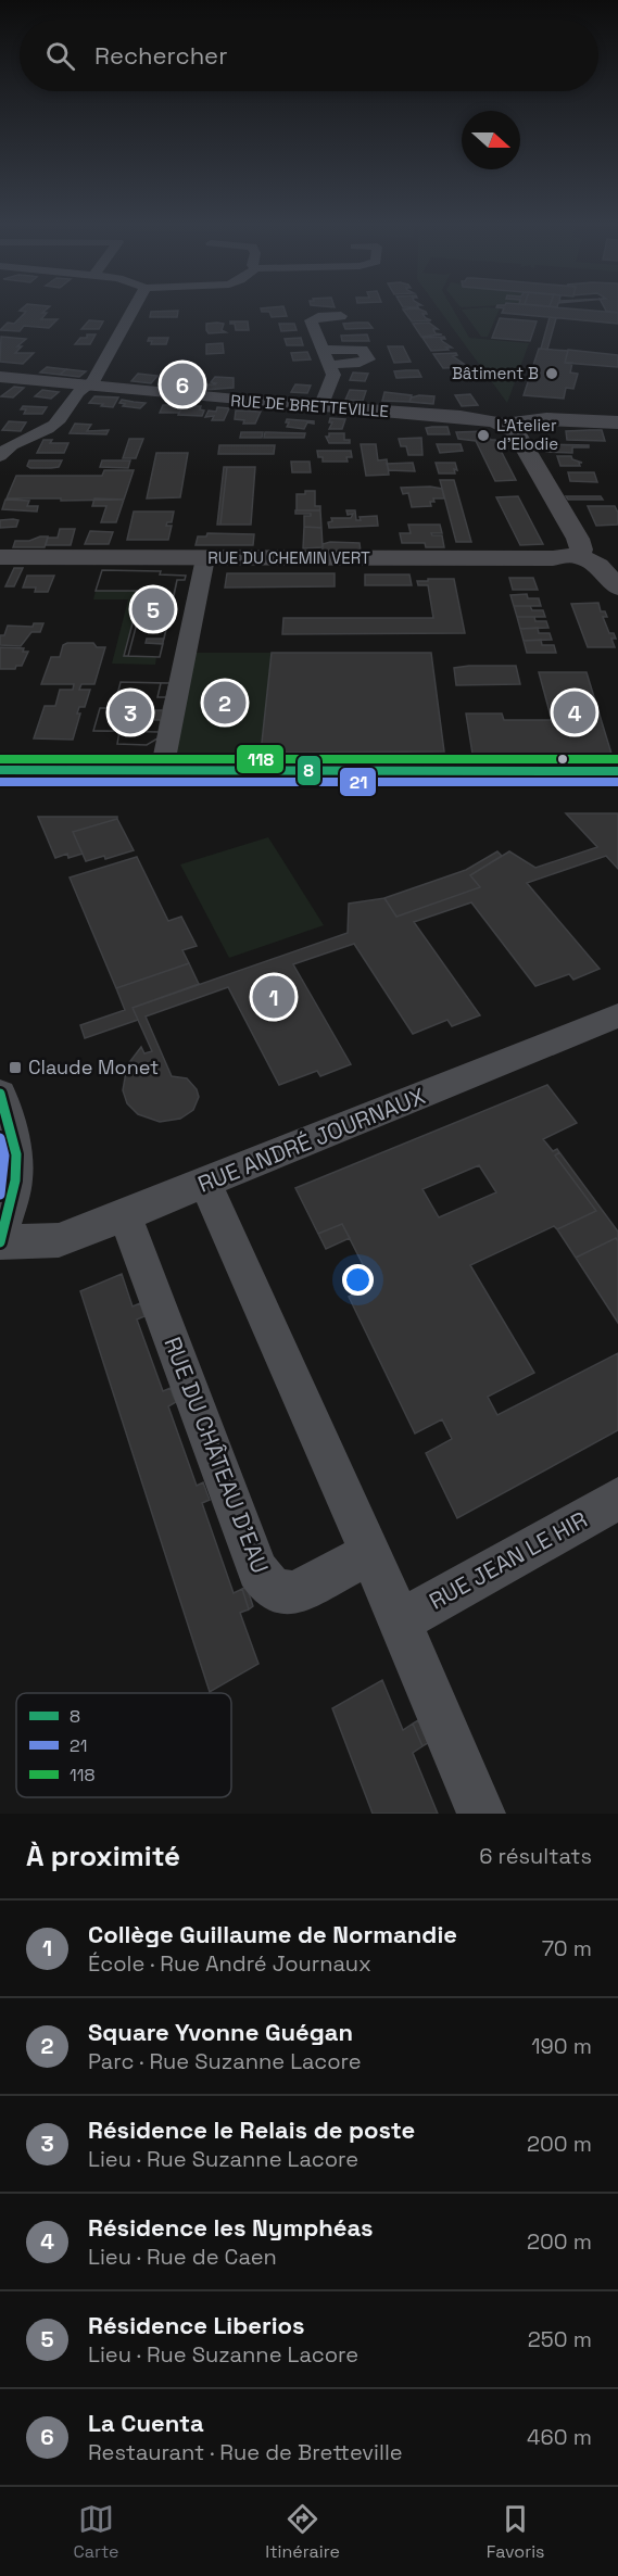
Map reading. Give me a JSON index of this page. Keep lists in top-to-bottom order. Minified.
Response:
{"streets":{"main road":["RUE DE BRETTEVILLE","RUE DU CHEMIN VERT"],"street":["RUE ANDRÉ JOURNAUX","RUE DU CHÂTEAU D'EAU","RUE JEAN LE HIR"]},"crossings":[["RUE ANDRÉ JOURNAUX","RUE DU CHÂTEAU D'EAU"]],"places":{"other":["Bâtiment B","L'Atelier d'Elodie"],"transit":["Claude Monet"]},"lines":["transit line 118","transit line 8","transit line 21"],"legend":["8","21","118"],"north":"right","page":{"search":"Rechercher","pins":["6","5","2","3","4","1"],"heading":["À proximité","6 résultats"],"list":[{"mark":"1","name":"Collège Guillaume de Normandie","note":"École · Rue André Journaux","value":"70 m"},{"mark":"2","name":"Square Yvonne Guégan","note":"Parc · Rue Suzanne Lacore","value":"190 m"},{"mark":"3","name":"Résidence le Relais de poste","note":"Lieu · Rue Suzanne Lacore","value":"200 m"},{"mark":"4","name":"Résidence les Nymphéas","note":"Lieu · Rue de Caen","value":"200 m"},{"mark":"5","name":"Résidence Liberios","note":"Lieu · Rue Suzanne Lacore","value":"250 m"},{"mark":"6","name":"La Cuenta","note":"Restaurant · Rue de Bretteville","value":"460 m"}],"nav":["Carte","Itinéraire","Favoris"]}}
